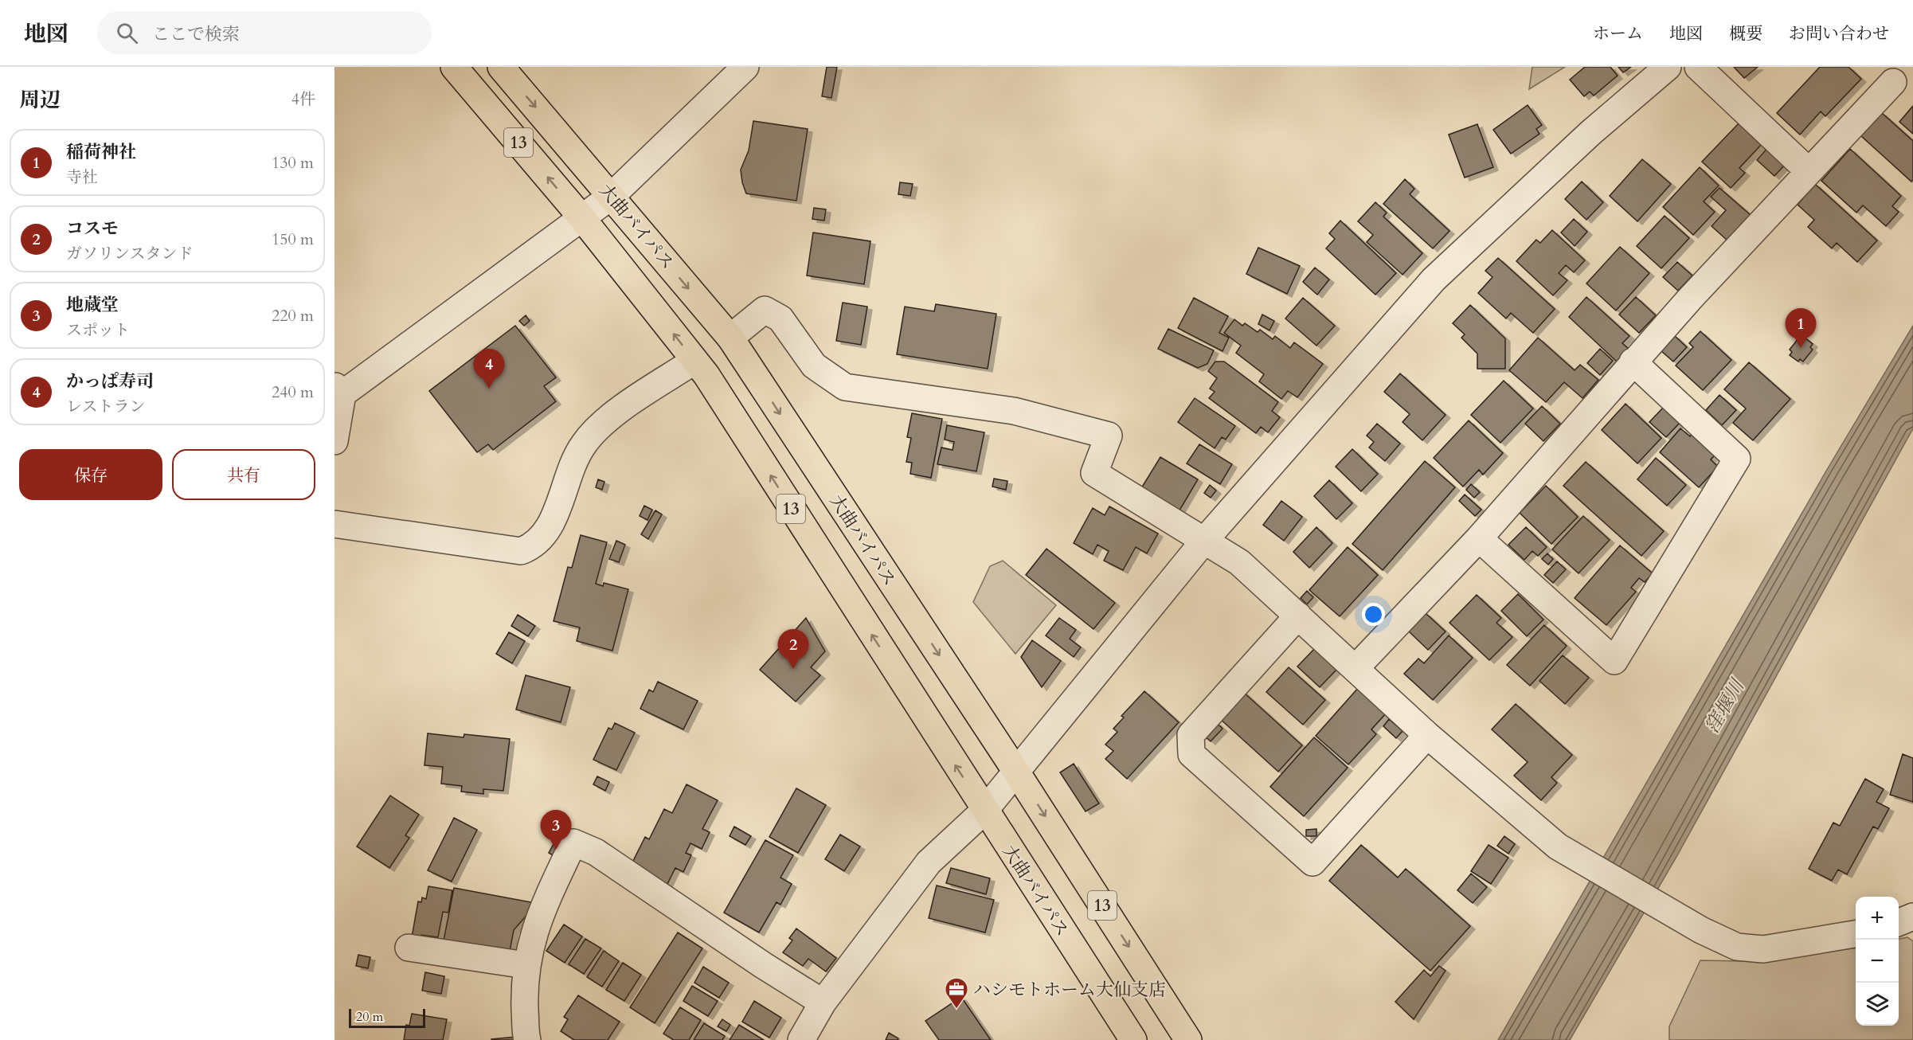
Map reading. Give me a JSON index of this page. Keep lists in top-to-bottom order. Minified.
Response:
{"streets":{"highway":["13","大曲バイパス"]},"water":["窪堰川"],"places":{"office":["ハシモトホーム大仙支店"]},"scale_bar":"20 m","page":{"header":"地図","search":"ここで検索","nav":["ホーム","地図","概要","お問い合わせ"],"heading":["周辺","4件"],"list":[{"mark":"1","name":"稲荷神社","note":"寺社","value":"130 m"},{"mark":"2","name":"コスモ","note":"ガソリンスタンド","value":"150 m"},{"mark":"3","name":"地蔵堂","note":"スポット","value":"220 m"},{"mark":"4","name":"かっぱ寿司","note":"レストラン","value":"240 m"}],"pins":["1","4","2","3"],"buttons":["保存","共有"],"map_buttons":["+","−"],"scale":"20 m"}}
